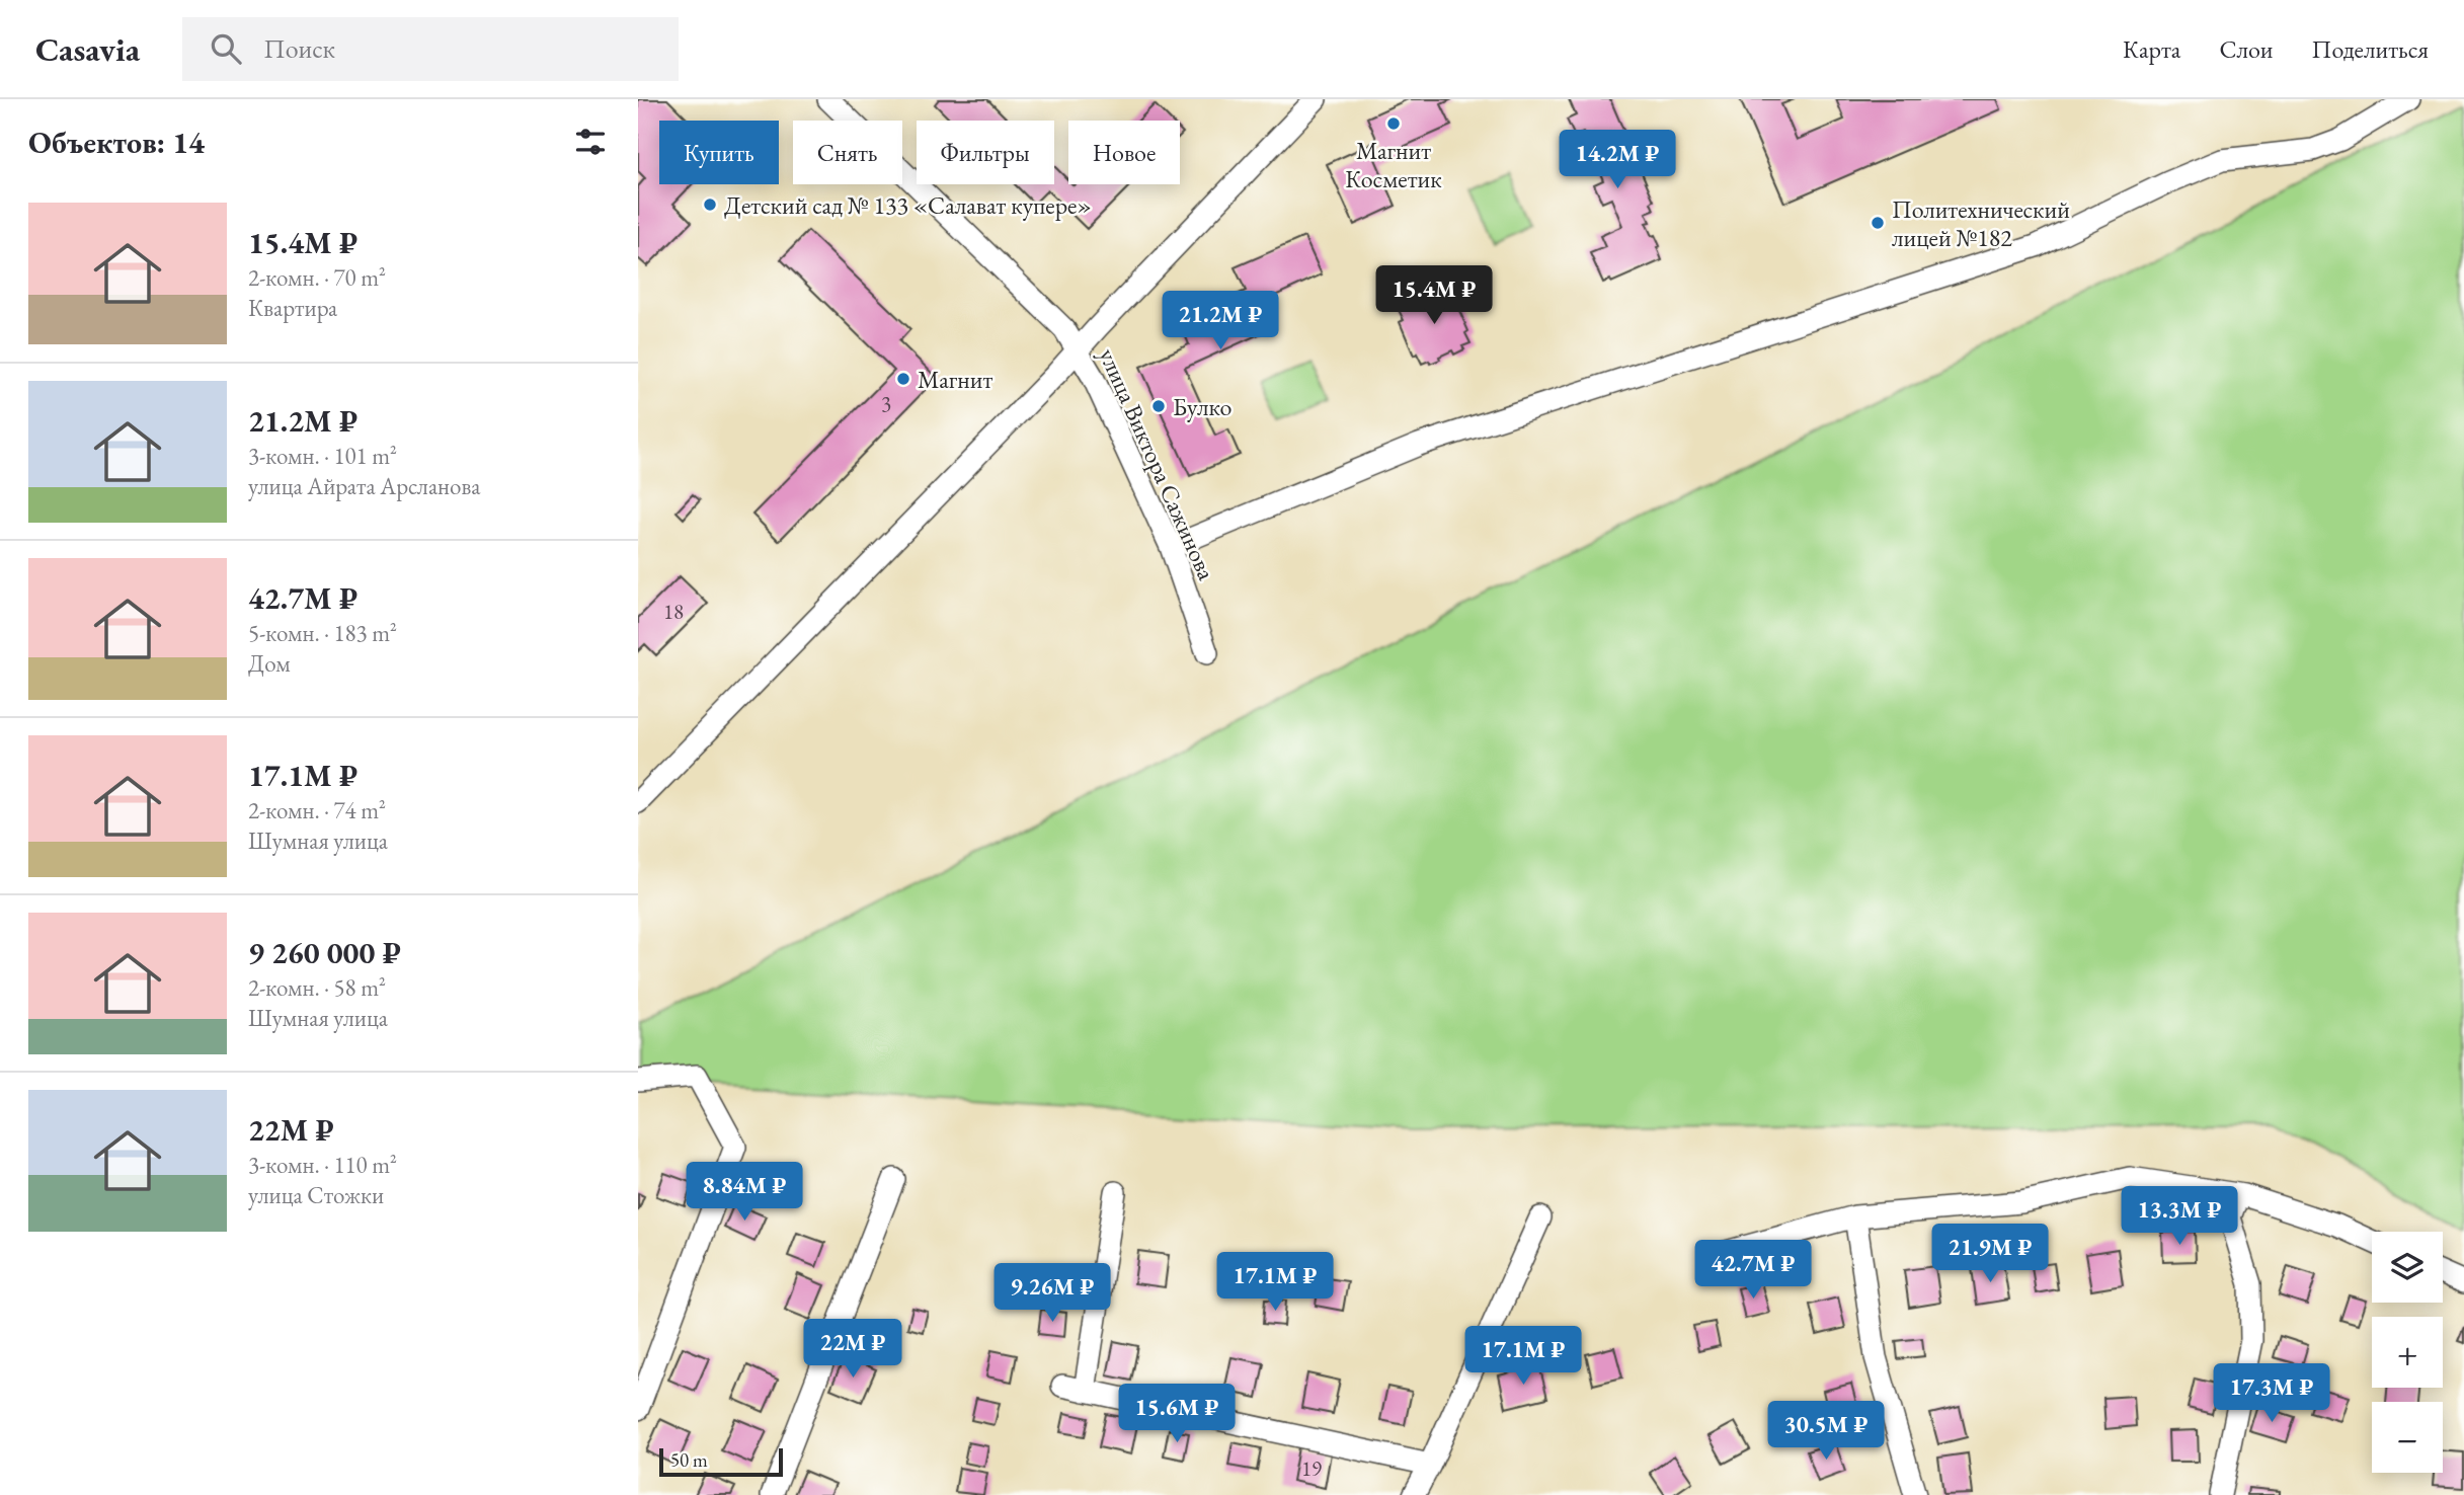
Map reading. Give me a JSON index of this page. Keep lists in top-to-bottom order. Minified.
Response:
{"streets":{"street":["улица Виктора Сажинова"]},"places":["Магнит Косметик","Детский сад № 133 «Салават купере»","Политехнический лицей №182","Магнит","Булко"],"house_numbers":["3","18","19"],"scale_bar":"50 m","page":{"header":"Casavia","search":"Поиск","nav":["Карта","Слои","Поделиться"],"heading":"Объектов: 14","chip":["Купить","Снять","Фильтры","Новое"],"price":["14.2M ₽","15.4M ₽","21.2M ₽","8.84M ₽","13.3M ₽","21.9M ₽","42.7M ₽","17.1M ₽","9.26M ₽","22M ₽","17.1M ₽","17.3M ₽","15.6M ₽","30.5M ₽"],"list":[{"name":"15.4M ₽","note":"2-комн. · 70 m² · Квартира"},{"name":"21.2M ₽","note":"3-комн. · 101 m² · улица Айрата Арсланова"},{"name":"42.7M ₽","note":"5-комн. · 183 m² · Дом"},{"name":"17.1M ₽","note":"2-комн. · 74 m² · Шумная улица"},{"name":"9 260 000 ₽","note":"2-комн. · 58 m² · Шумная улица"},{"name":"22M ₽","note":"3-комн. · 110 m² · улица Стожки"}],"map_buttons":["+","−"],"scale":"50 m"}}
